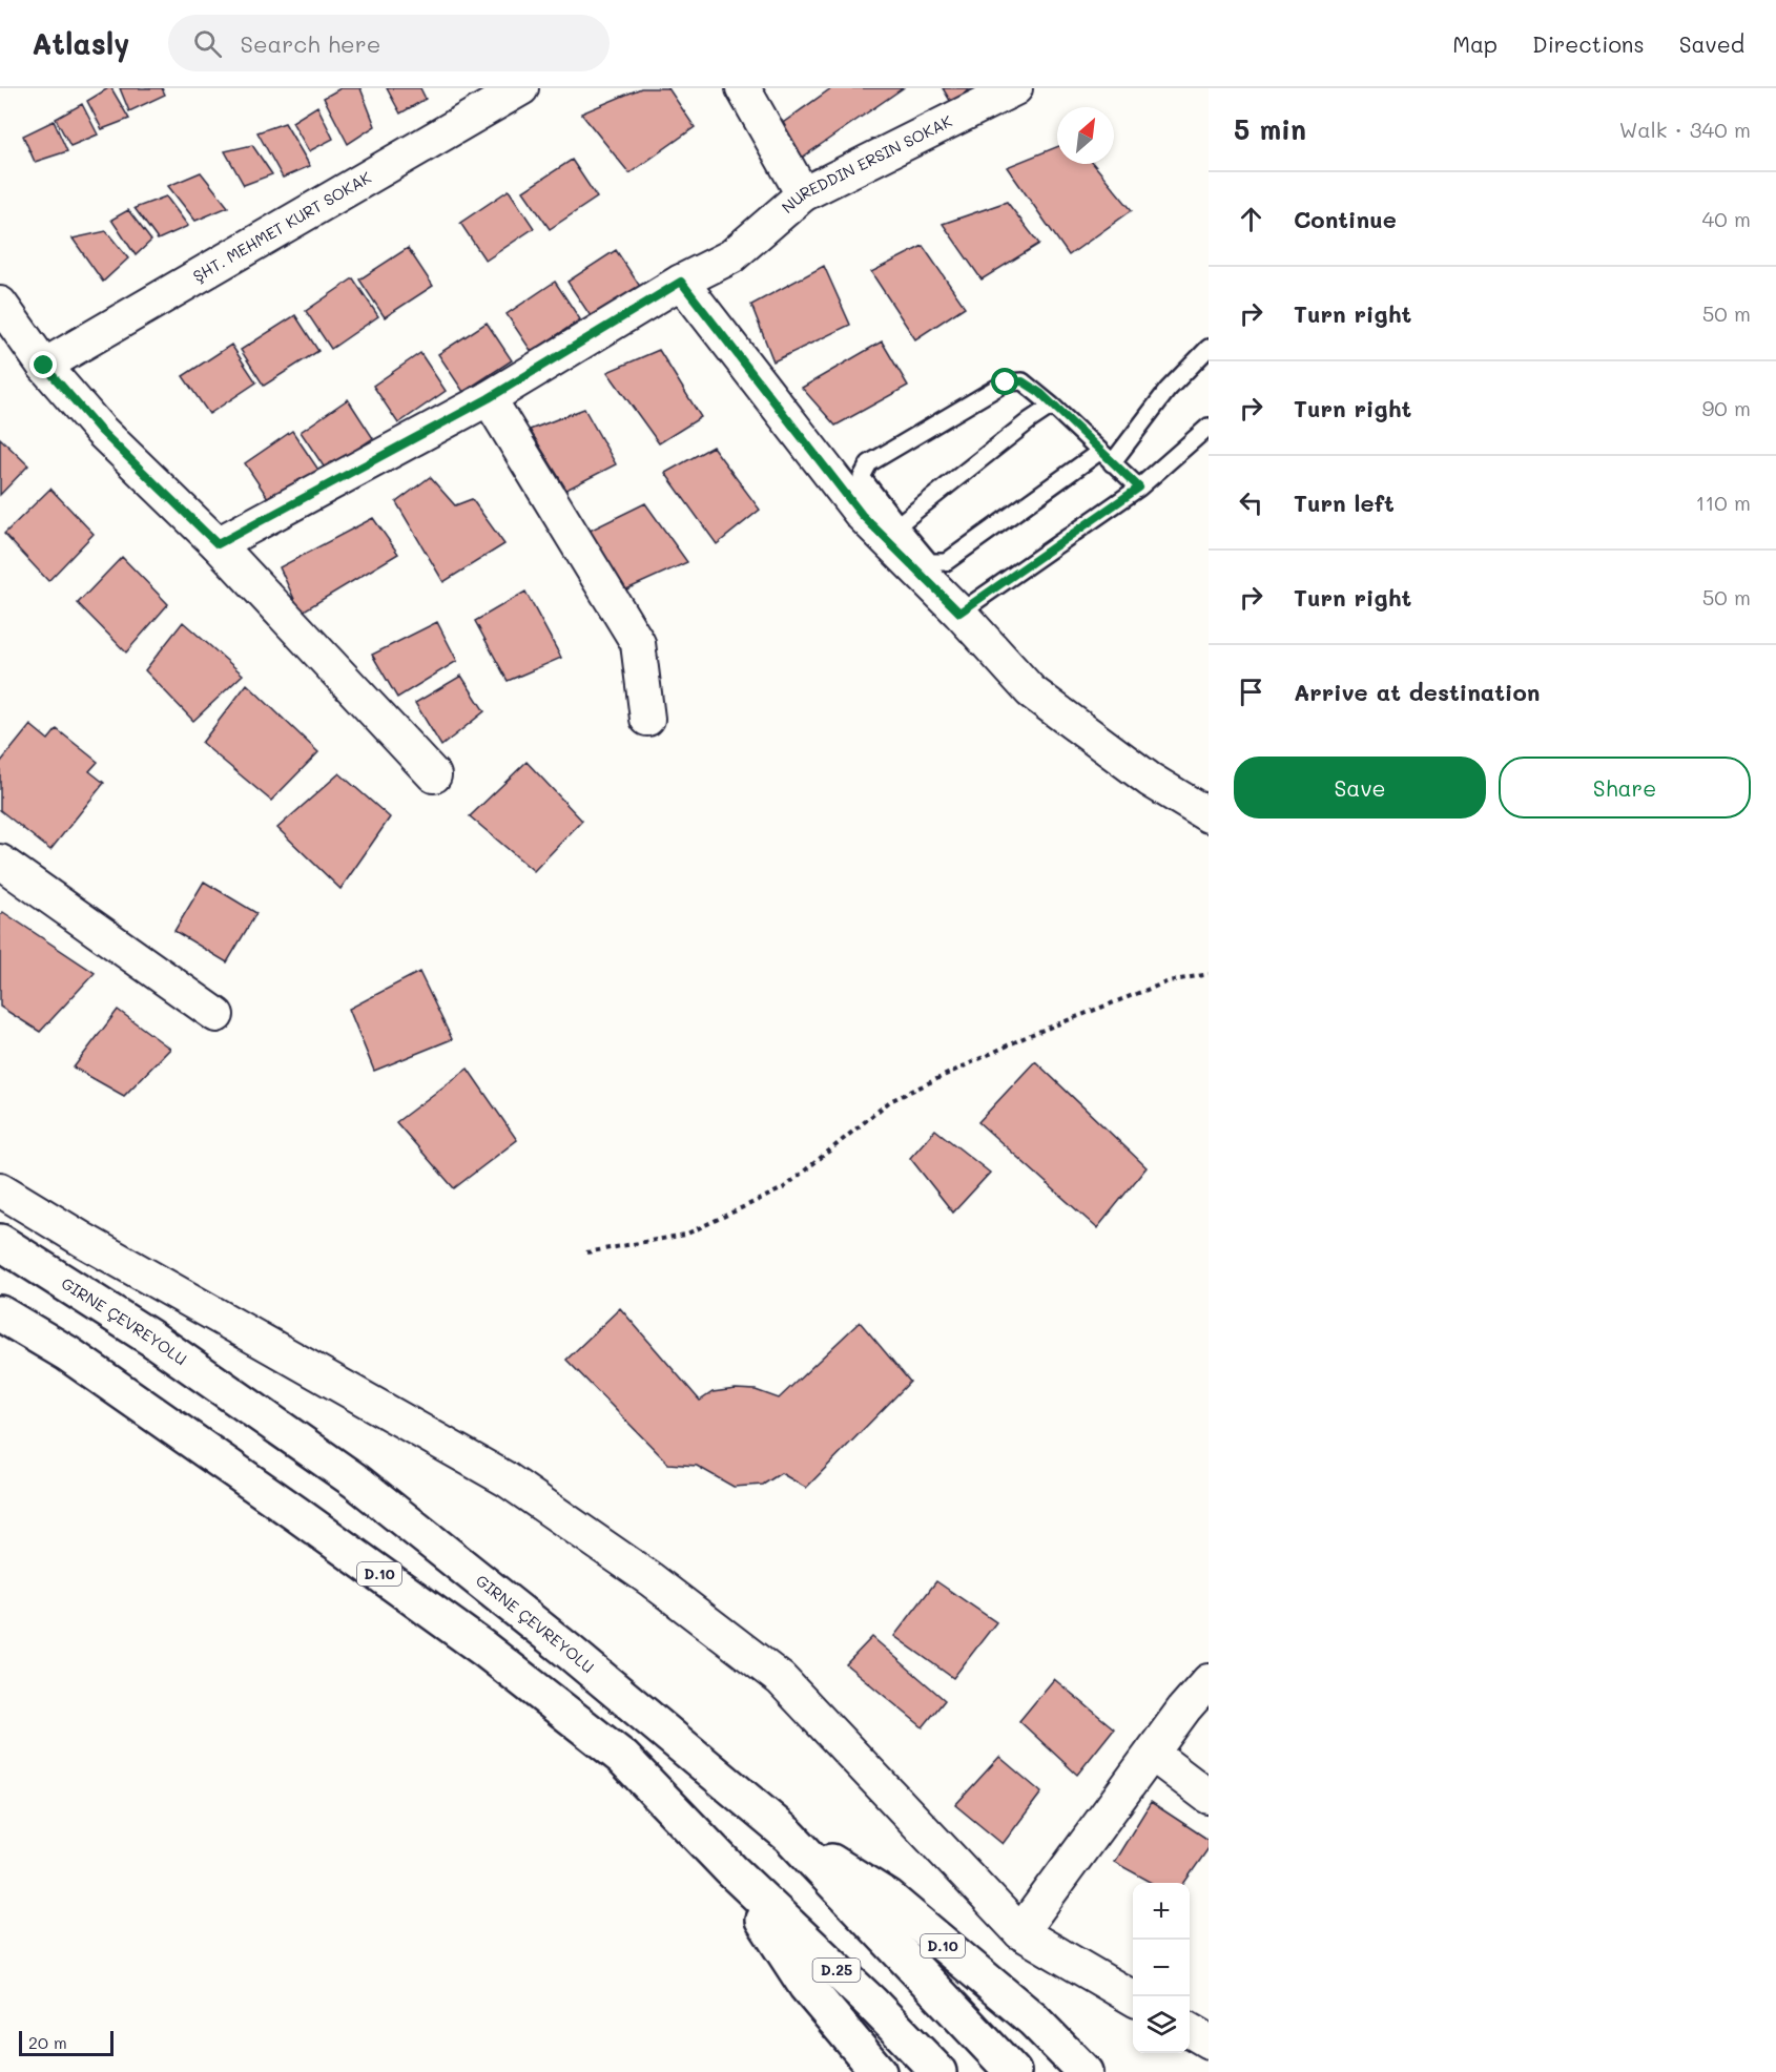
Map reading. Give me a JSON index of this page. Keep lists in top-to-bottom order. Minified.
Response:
{"streets":{"highway":["GIRNE ÇEVREYOLU","D.10","D.25"],"street":["NUREDDIN ERSIN SOKAK","ŞHT. MEHMET KURT SOKAK"]},"crossings":[["GIRNE ÇEVREYOLU","D.10"],["D.10","D.25"]],"scale_bar":"20 m","north":"top right","page":{"header":"Atlasly","search":"Search here","nav":["Map","Directions","Saved"],"heading":["5 min","Walk · 340 m"],"list":[["Continue","40 m"],["Turn right","50 m"],["Turn right","90 m"],["Turn left","110 m"],["Turn right","50 m"],"Arrive at destination"],"buttons":["Save","Share"],"map_buttons":["+","−"],"scale":"20 m"}}
